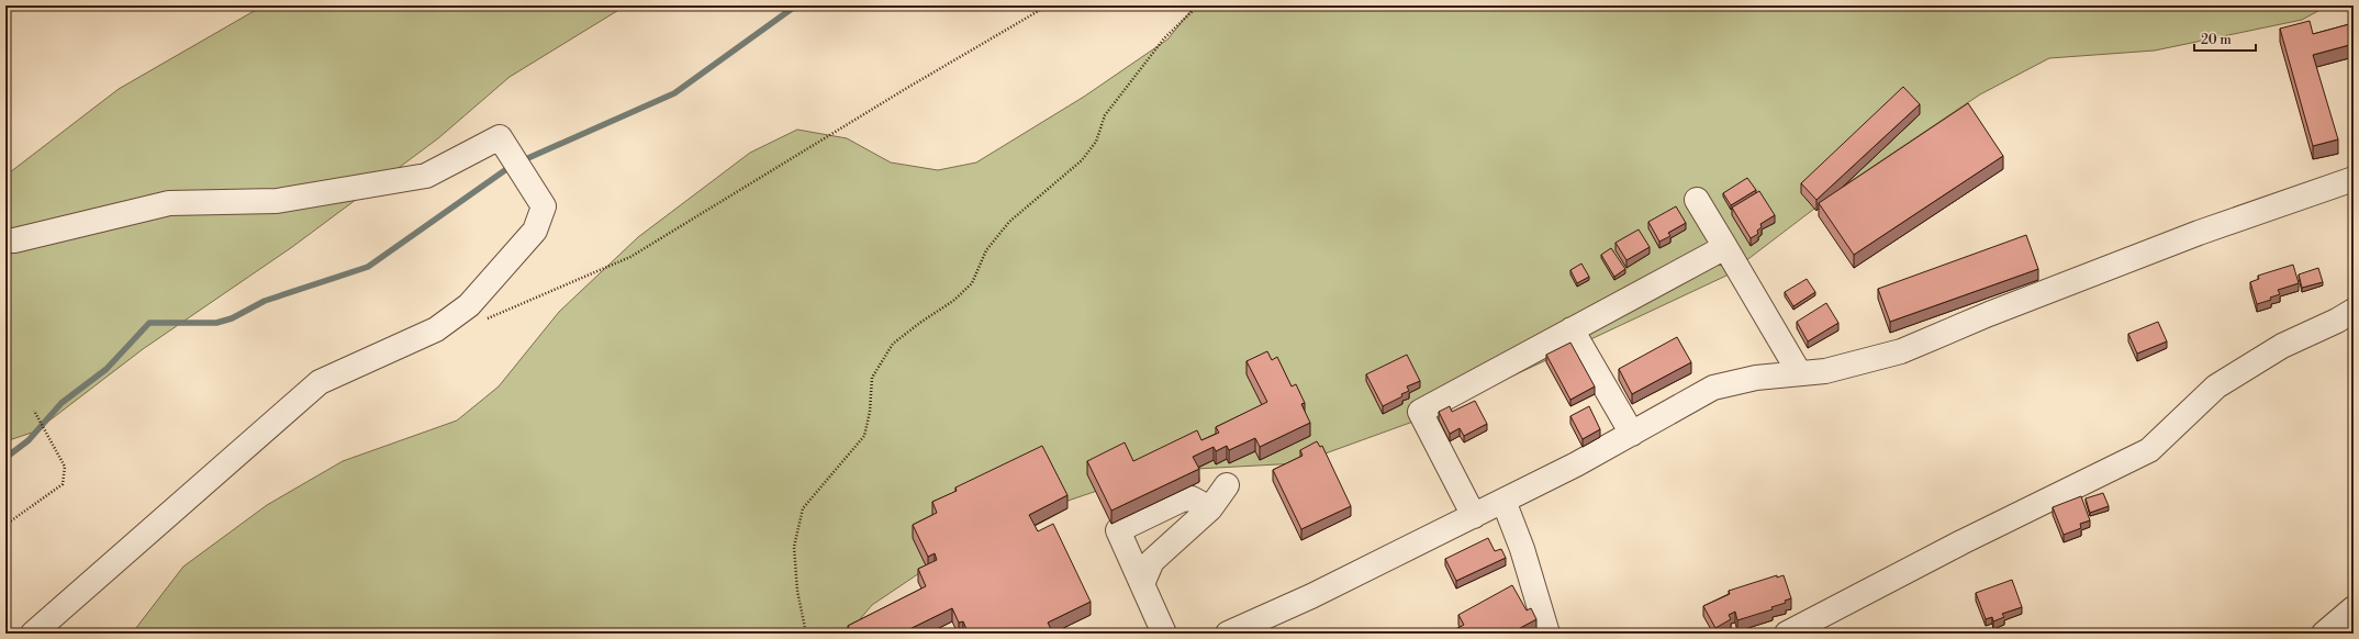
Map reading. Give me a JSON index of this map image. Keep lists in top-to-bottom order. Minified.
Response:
{"scale_bar":"20 m"}
